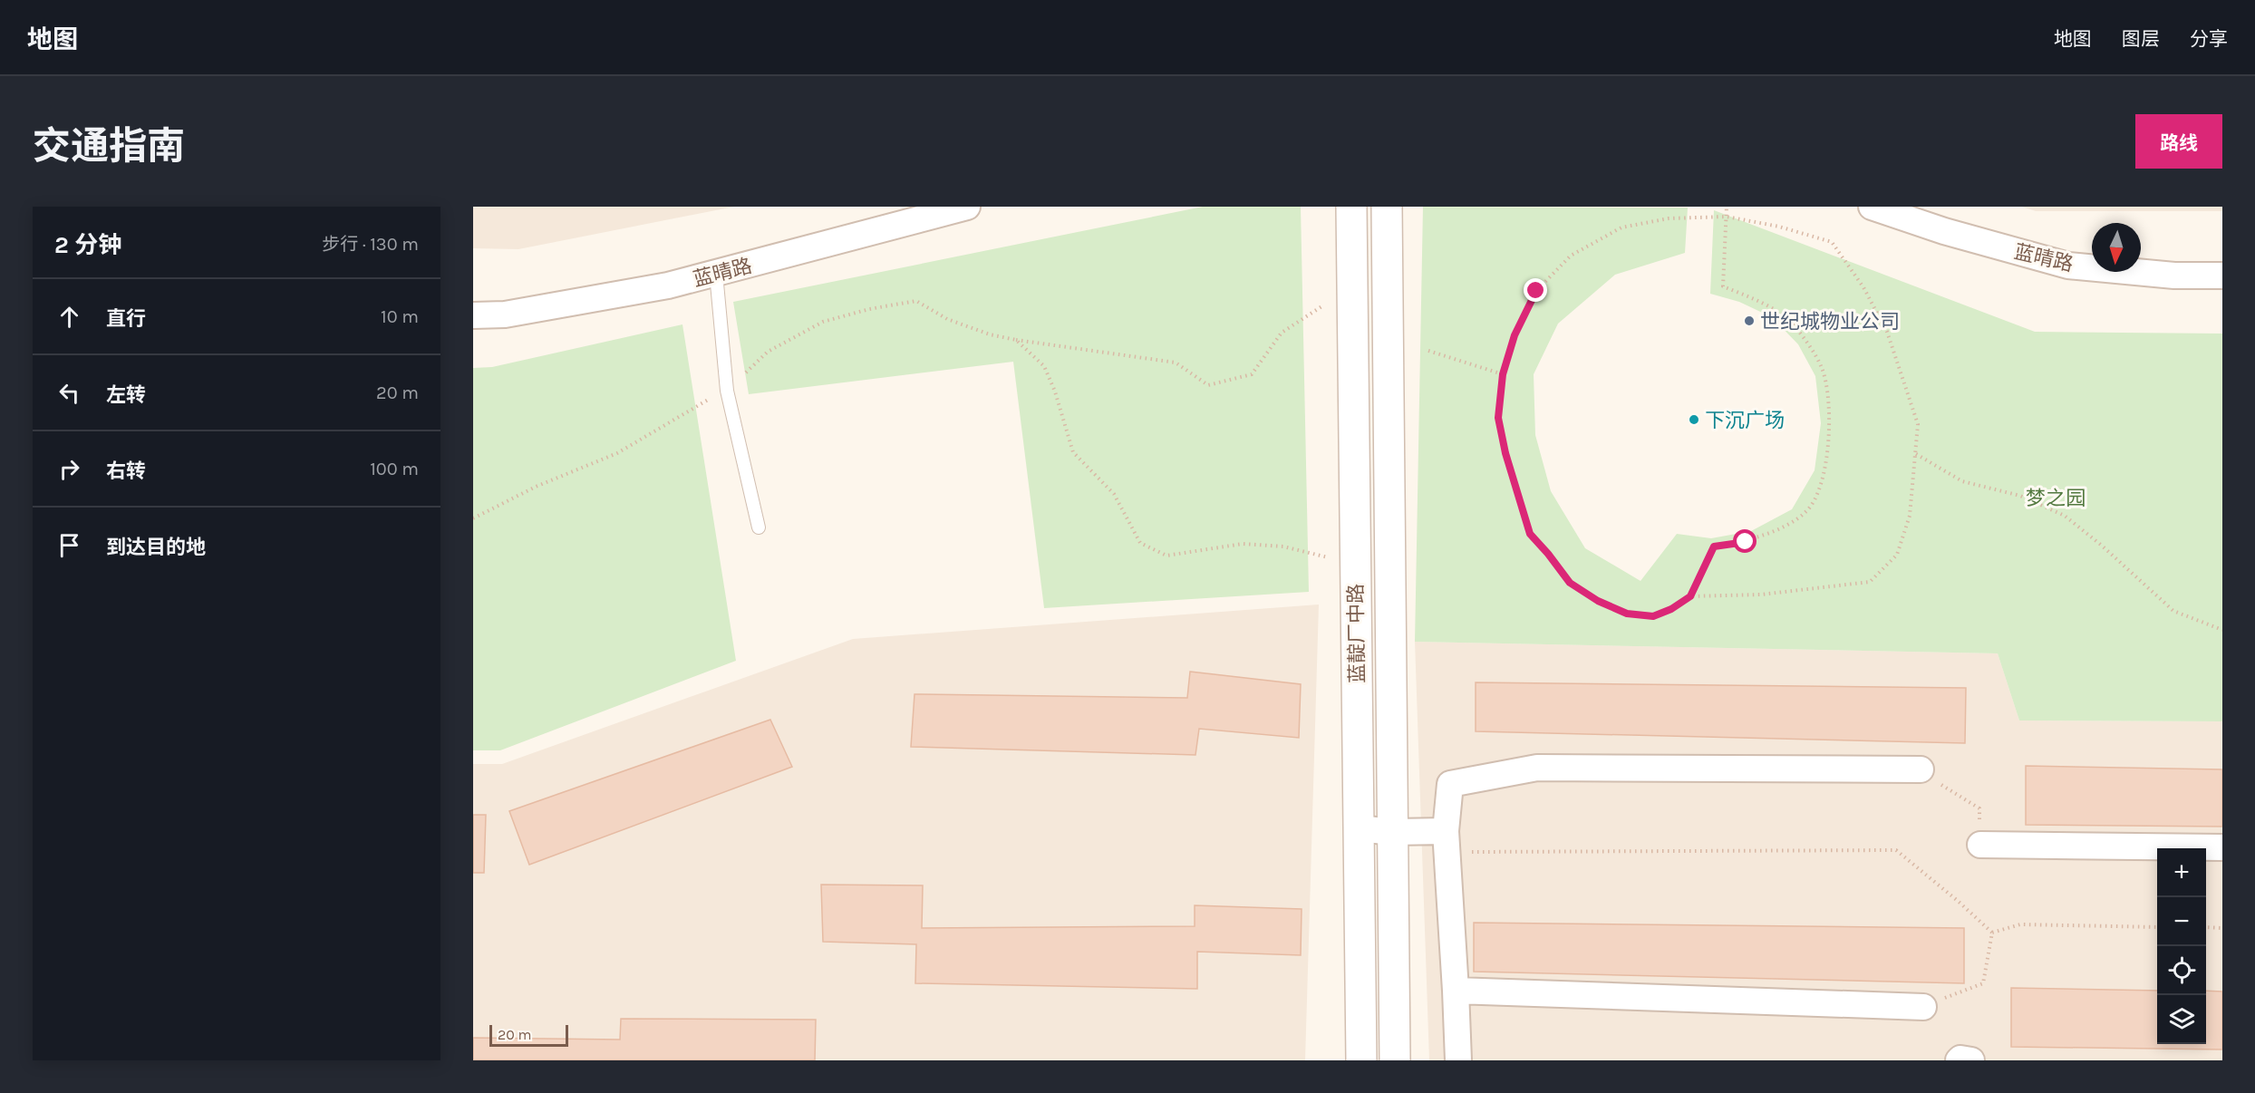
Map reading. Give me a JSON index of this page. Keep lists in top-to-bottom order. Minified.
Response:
{"streets":{"street":["蓝晴路","蓝靛厂中路"]},"parks":["梦之园"],"places":["世纪城物业公司","下沉广场"],"scale_bar":"20 m","north":"bottom","page":{"header":"地图","nav":["地图","图层","分享"],"title":"交通指南","buttons":"路线","heading":["2 分钟","步行 · 130 m"],"list":[["直行","10 m"],["左转","20 m"],["右转","100 m"],"到达目的地"],"map_buttons":["+","−"],"scale":"20 m"}}
